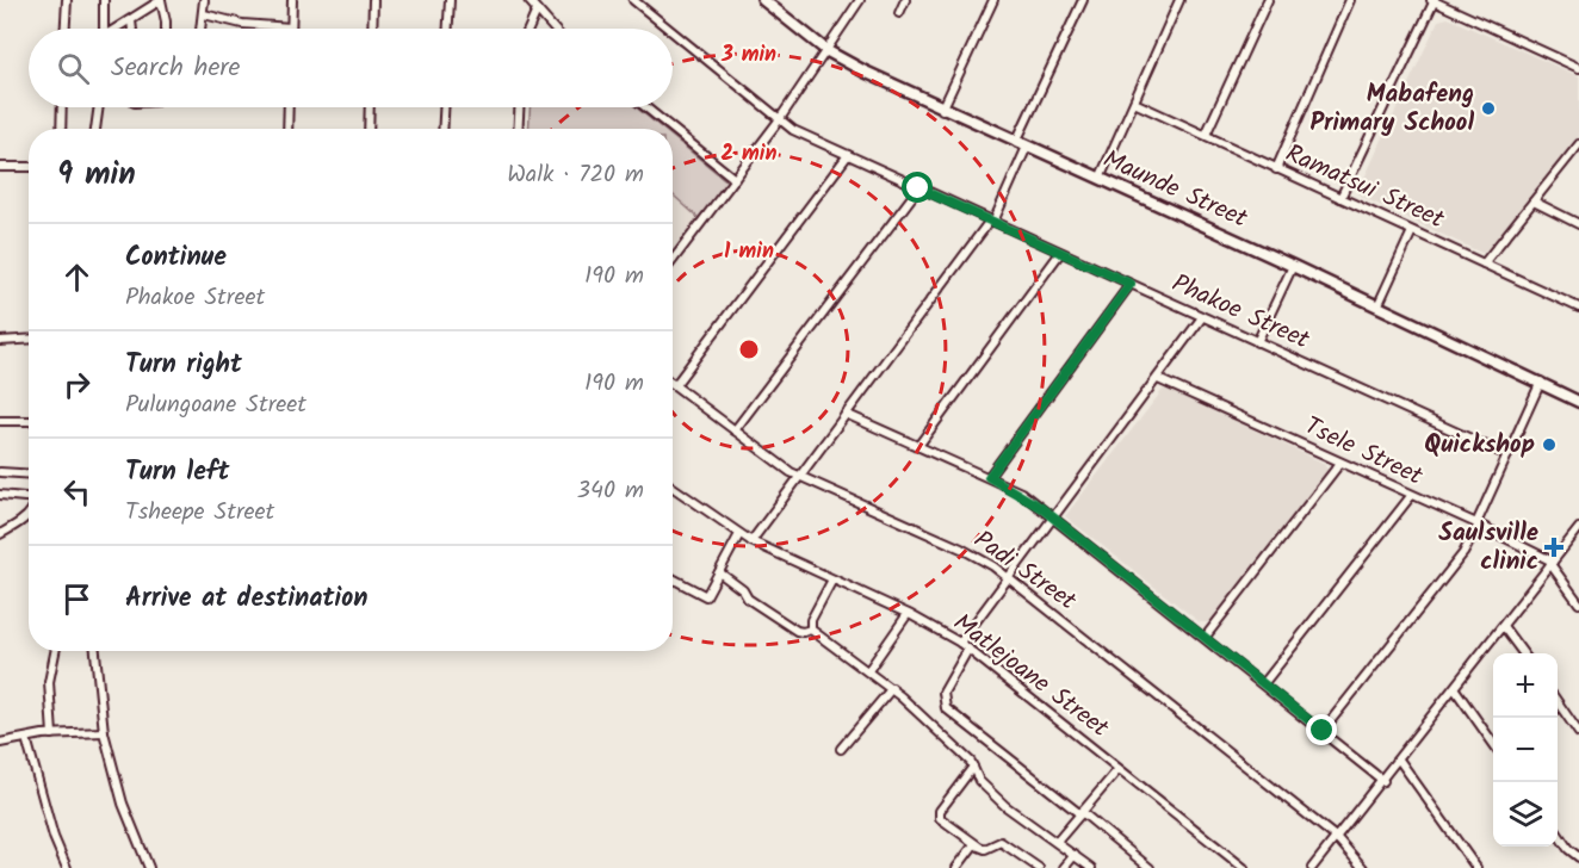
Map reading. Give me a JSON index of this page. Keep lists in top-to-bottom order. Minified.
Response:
{"streets":{"street":["Ramatsui Street","Maunde Street","Phakoe Street","Tsele Street","Padi Street","Matlejoane Street"]},"places":{"other":["Mabafeng Primary School","Quickshop"],"health":["Saulsville clinic"]},"page":{"search":"Search here","heading":["9 min","Walk · 720 m"],"list":[["Continue","Phakoe Street","190 m"],["Turn right","Pulungoane Street","190 m"],["Turn left","Tsheepe Street","340 m"],"Arrive at destination"],"map_buttons":["+","−"]},"rings":["3 min","2 min","1 min"]}
